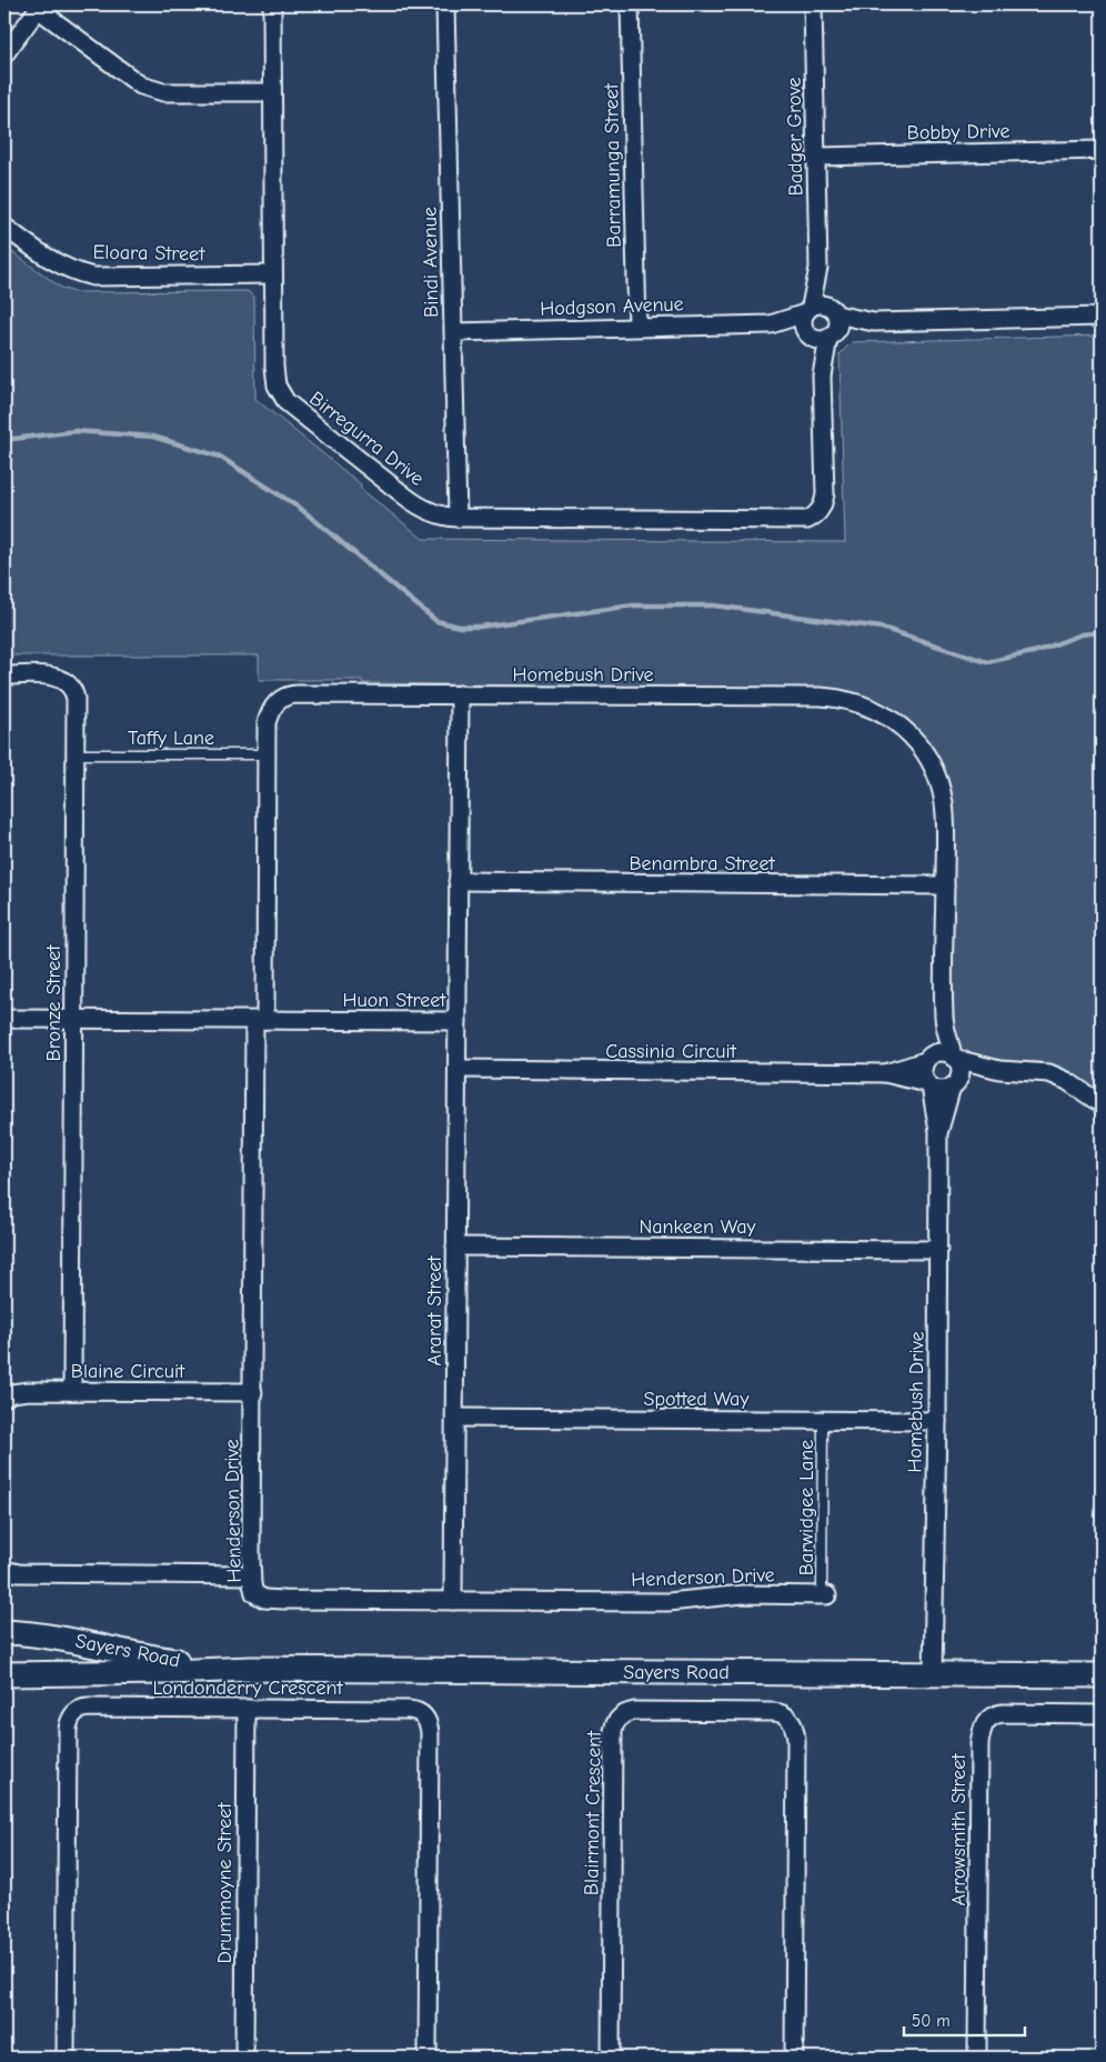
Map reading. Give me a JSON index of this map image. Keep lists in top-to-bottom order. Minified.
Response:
{"streets":{"street":["Bobby Drive","Badger Grove","Barramunga Street","Eloara Street","Bindi Avenue","Hodgson Avenue","Birregurra Drive","Homebush Drive","Benambra Street","Huon Street","Bronze Street","Cassinia Circuit","Nankeen Way","Ararat Street","Blaine Circuit","Spotted Way","Henderson Drive","Sayers Road","Londonderry Crescent","Blairmont Crescent","Arrowsmith Street","Drummoyne Street"],"lane":["Taffy Lane","Barwidgee Lane"]},"crossings":[["Bobby Drive","Badger Grove"],["Badger Grove","Hodgson Avenue"],["Barramunga Street","Hodgson Avenue"],["Eloara Street","Birregurra Drive"],["Bindi Avenue","Hodgson Avenue"],["Bindi Avenue","Birregurra Drive"],["Homebush Drive","Taffy Lane"],["Homebush Drive","Benambra Street"],["Homebush Drive","Huon Street"],["Homebush Drive","Cassinia Circuit"],["Homebush Drive","Nankeen Way"],["Homebush Drive","Spotted Way"],["Homebush Drive","Henderson Drive"],["Homebush Drive","Sayers Road"],["Taffy Lane","Bronze Street"],["Benambra Street","Huon Street"],["Huon Street","Bronze Street"],["Huon Street","Ararat Street"],["Huon Street","Henderson Drive"],["Bronze Street","Blaine Circuit"],["Cassinia Circuit","Ararat Street"],["Nankeen Way","Ararat Street"],["Ararat Street","Spotted Way"],["Ararat Street","Henderson Drive"],["Blaine Circuit","Henderson Drive"],["Spotted Way","Barwidgee Lane"],["Barwidgee Lane","Henderson Drive"],["Londonderry Crescent","Drummoyne Street"]],"scale_bar":"50 m"}
